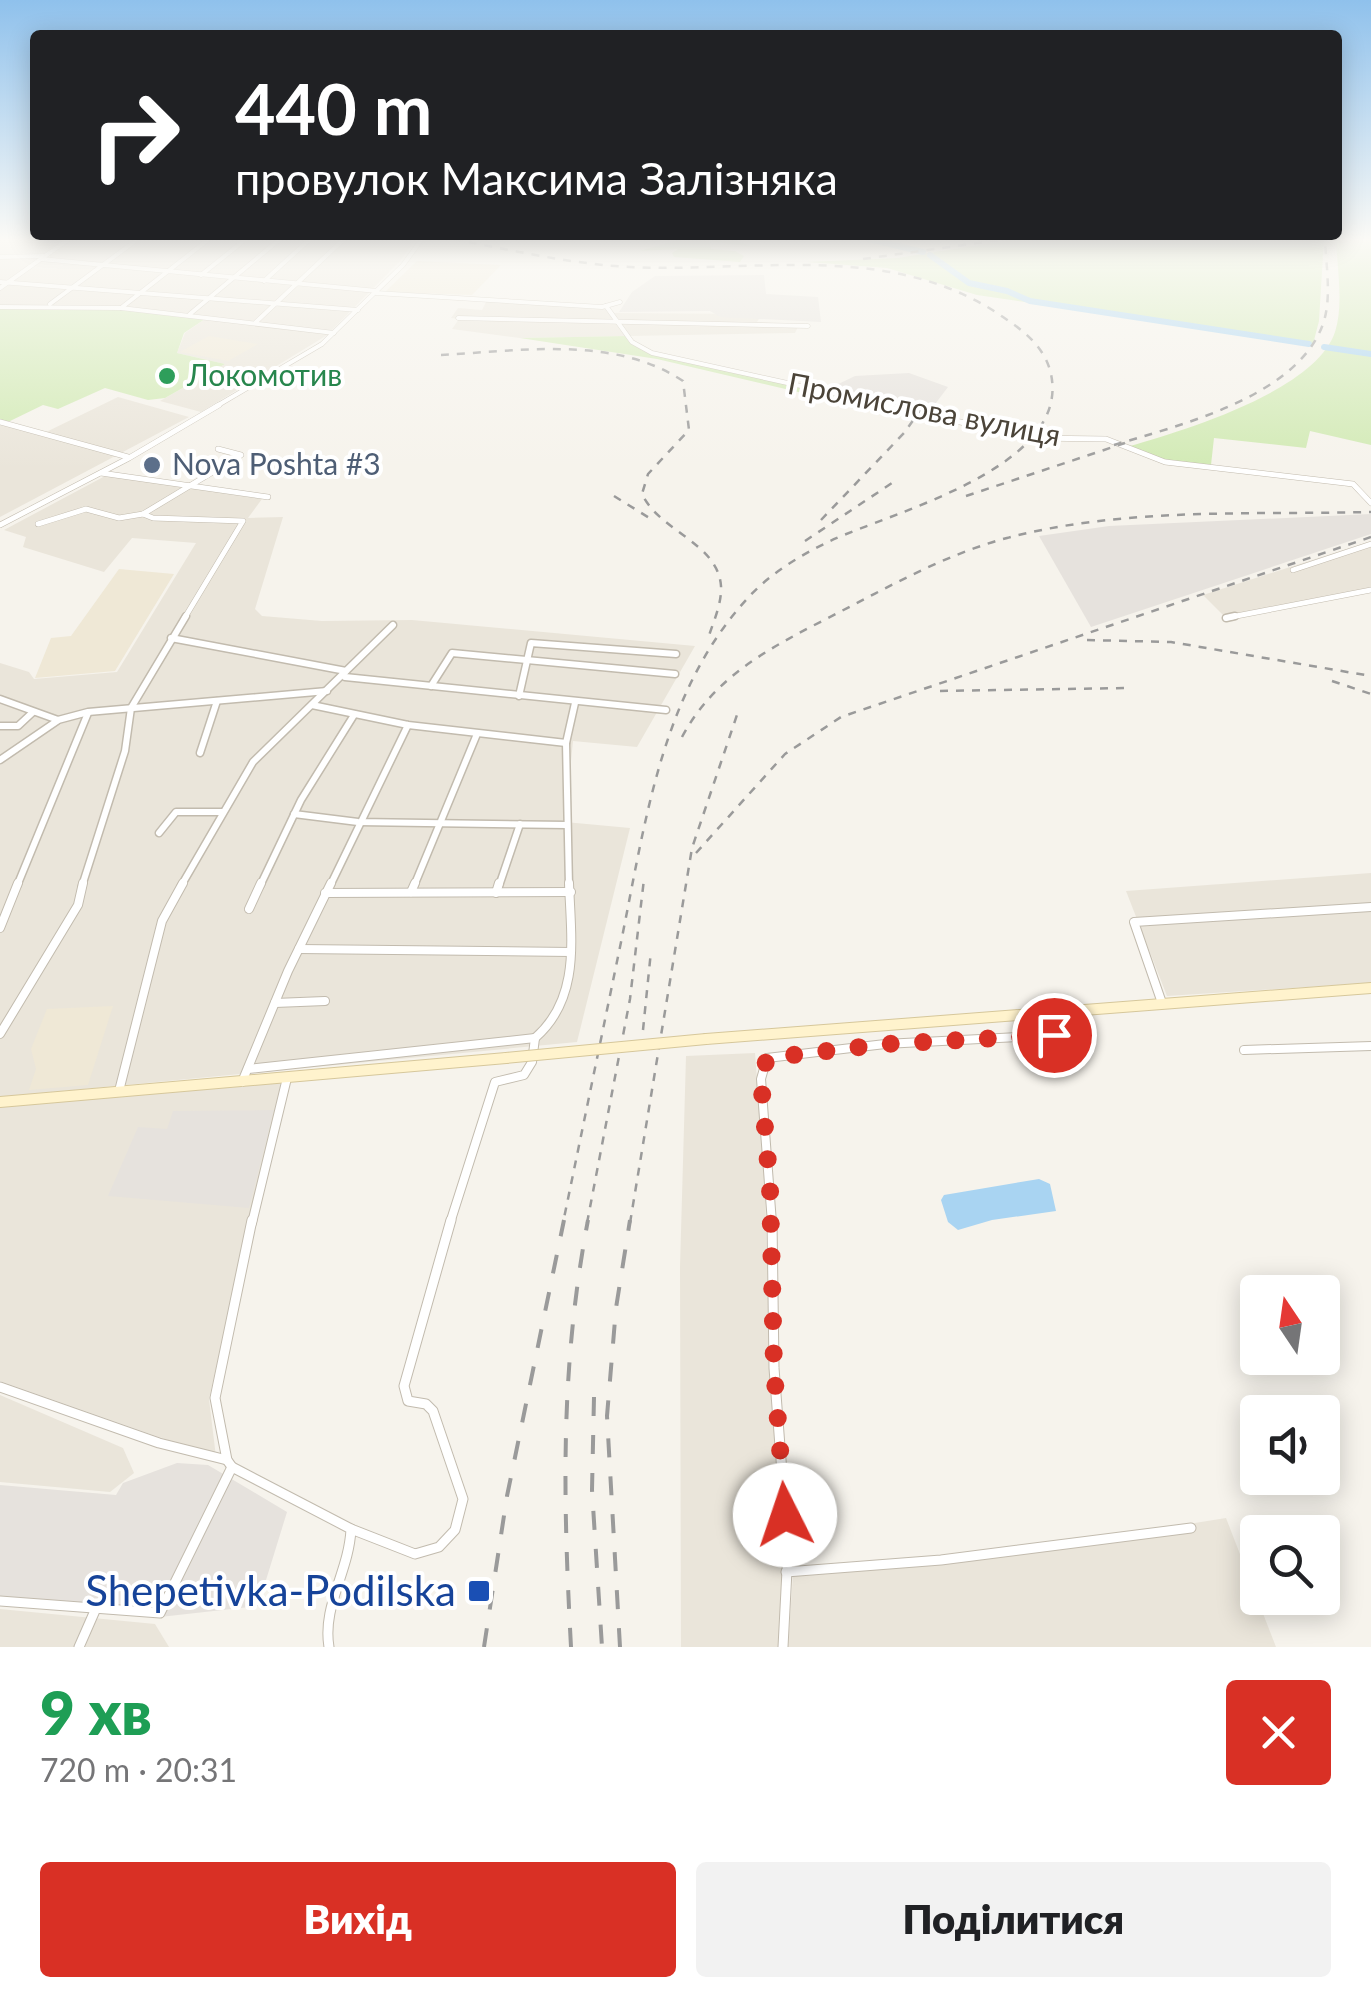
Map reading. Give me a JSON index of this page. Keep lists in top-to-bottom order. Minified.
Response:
{"streets":{"street":["Промислова вулиця"]},"places":{"other":["Локомотив","Nova Poshta #3"],"transit":["Shepetivka-Podilska"]},"north":"top","page":{"turn":["440 m","провулок Максима Залізняка"],"heading":["9 хв","720 m · 20:31"],"buttons":["Вихід","Поділитися"]}}
